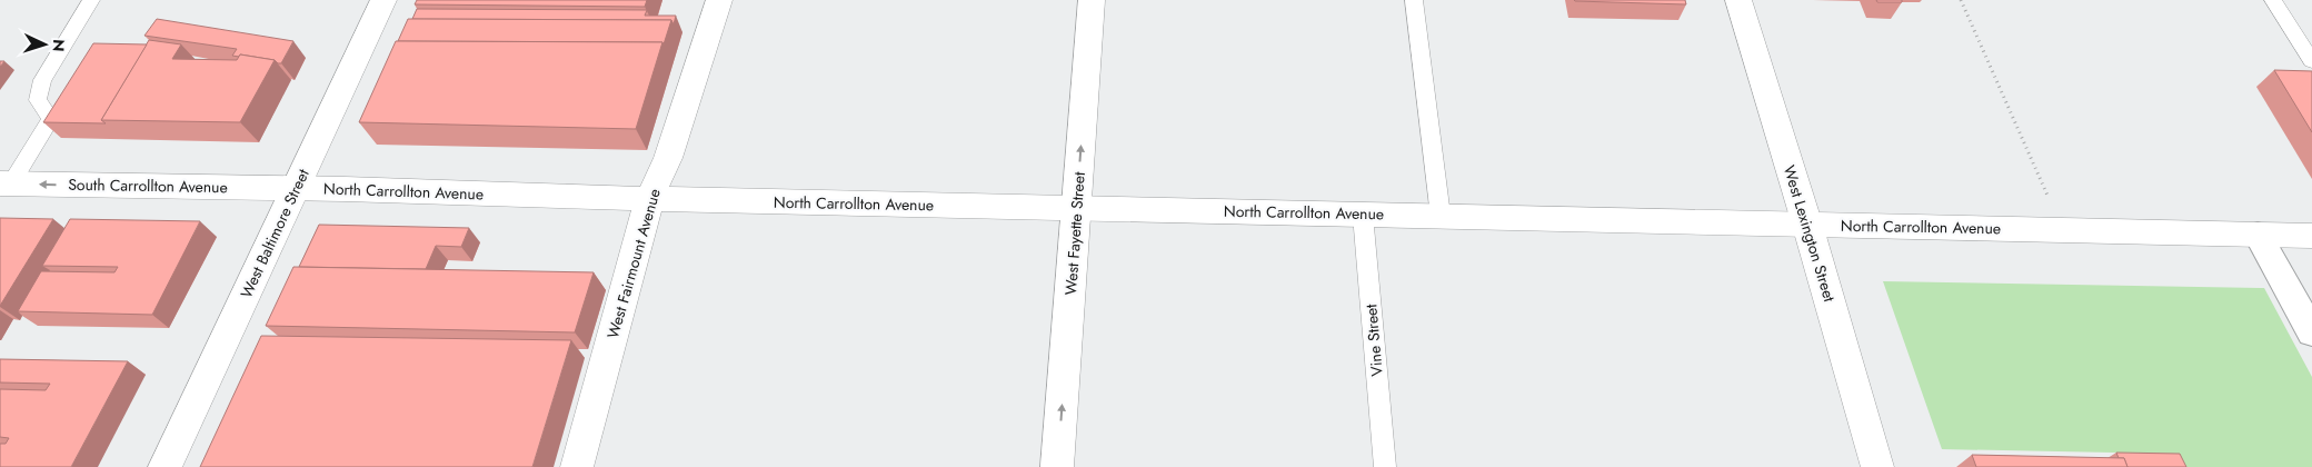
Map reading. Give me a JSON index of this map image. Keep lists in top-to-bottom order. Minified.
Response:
{"streets":{"street":["South Carrollton Avenue","North Carrollton Avenue","West Baltimore Street","West Fayette Street","West Lexington Street","West Fairmount Avenue"],"lane":["Vine Street"]},"crossings":[["South Carrollton Avenue","North Carrollton Avenue"],["South Carrollton Avenue","West Baltimore Street"],["North Carrollton Avenue","West Baltimore Street"],["North Carrollton Avenue","West Fayette Street"],["North Carrollton Avenue","West Lexington Street"],["North Carrollton Avenue","West Fairmount Avenue"],["North Carrollton Avenue","Vine Street"]],"one_way":["South Carrollton Avenue","West Fayette Street"],"north":"right"}
